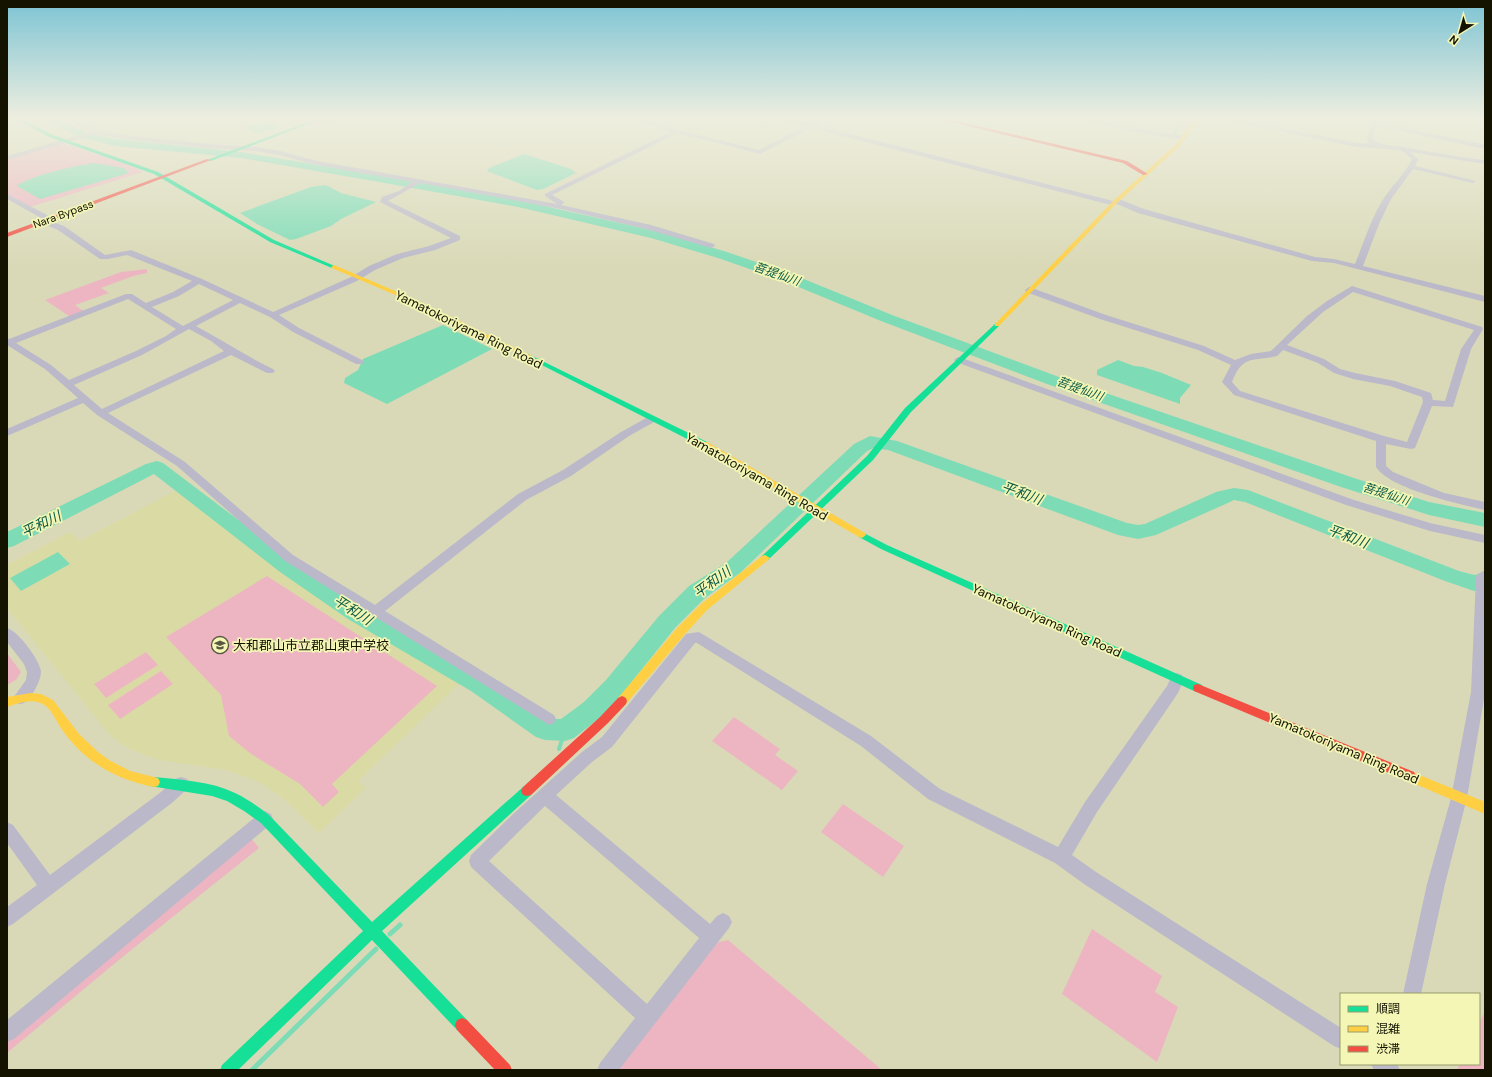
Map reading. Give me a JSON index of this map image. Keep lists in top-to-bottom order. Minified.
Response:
{"streets":{"main road":["Nara Bypass","Yamatokoriyama Ring Road"]},"crossings":[["Nara Bypass","Yamatokoriyama Ring Road"]],"water":["菩提仙川","平和川"],"places":{"school or university":["大和郡山市立郡山東中学校"]},"legend":["順調","混雑","渋滞"],"north":"bottom left"}
